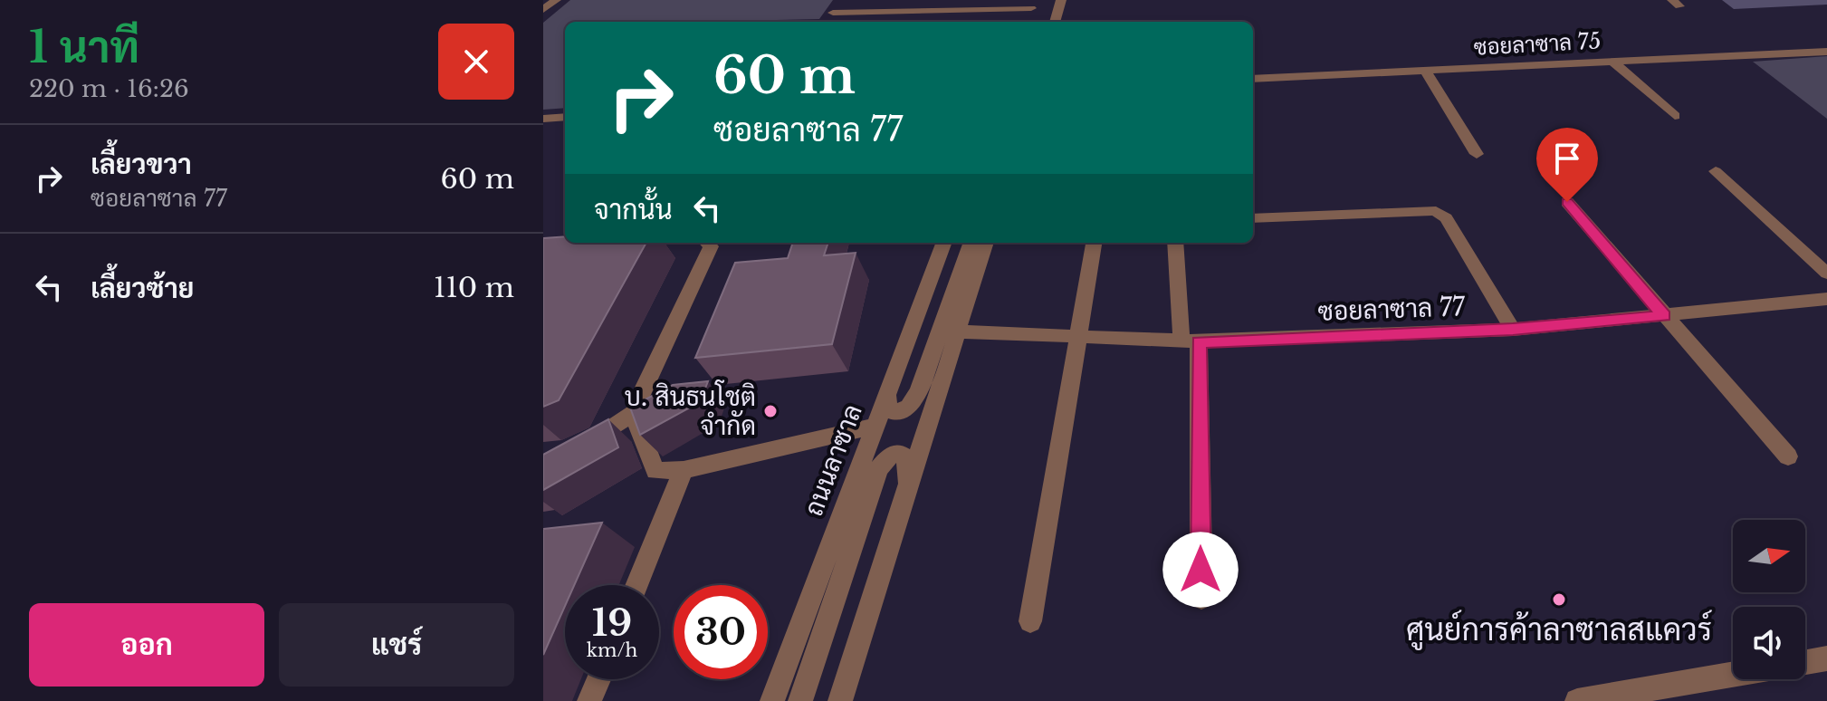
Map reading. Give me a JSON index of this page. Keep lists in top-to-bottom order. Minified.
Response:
{"streets":{"street":["ซอยลาซาล 75","ซอยลาซาล 77","ถนนลาซาล"]},"places":["บ. สินธนโชติ จำกัด","ศูนย์การค้าลาซาลสแควร์"],"north":"right","page":{"heading":["1 นาที","220 m · 16:26"],"turn":["60 m","ซอยลาซาล 77"],"list":[{"name":"เลี้ยวขวา","note":"ซอยลาซาล 77","value":"60 m"},{"name":"เลี้ยวซ้าย","value":"110 m"}],"then":"จากนั้น","speed":"19 km/h","limit":"30","buttons":["ออก","แชร์"]}}
